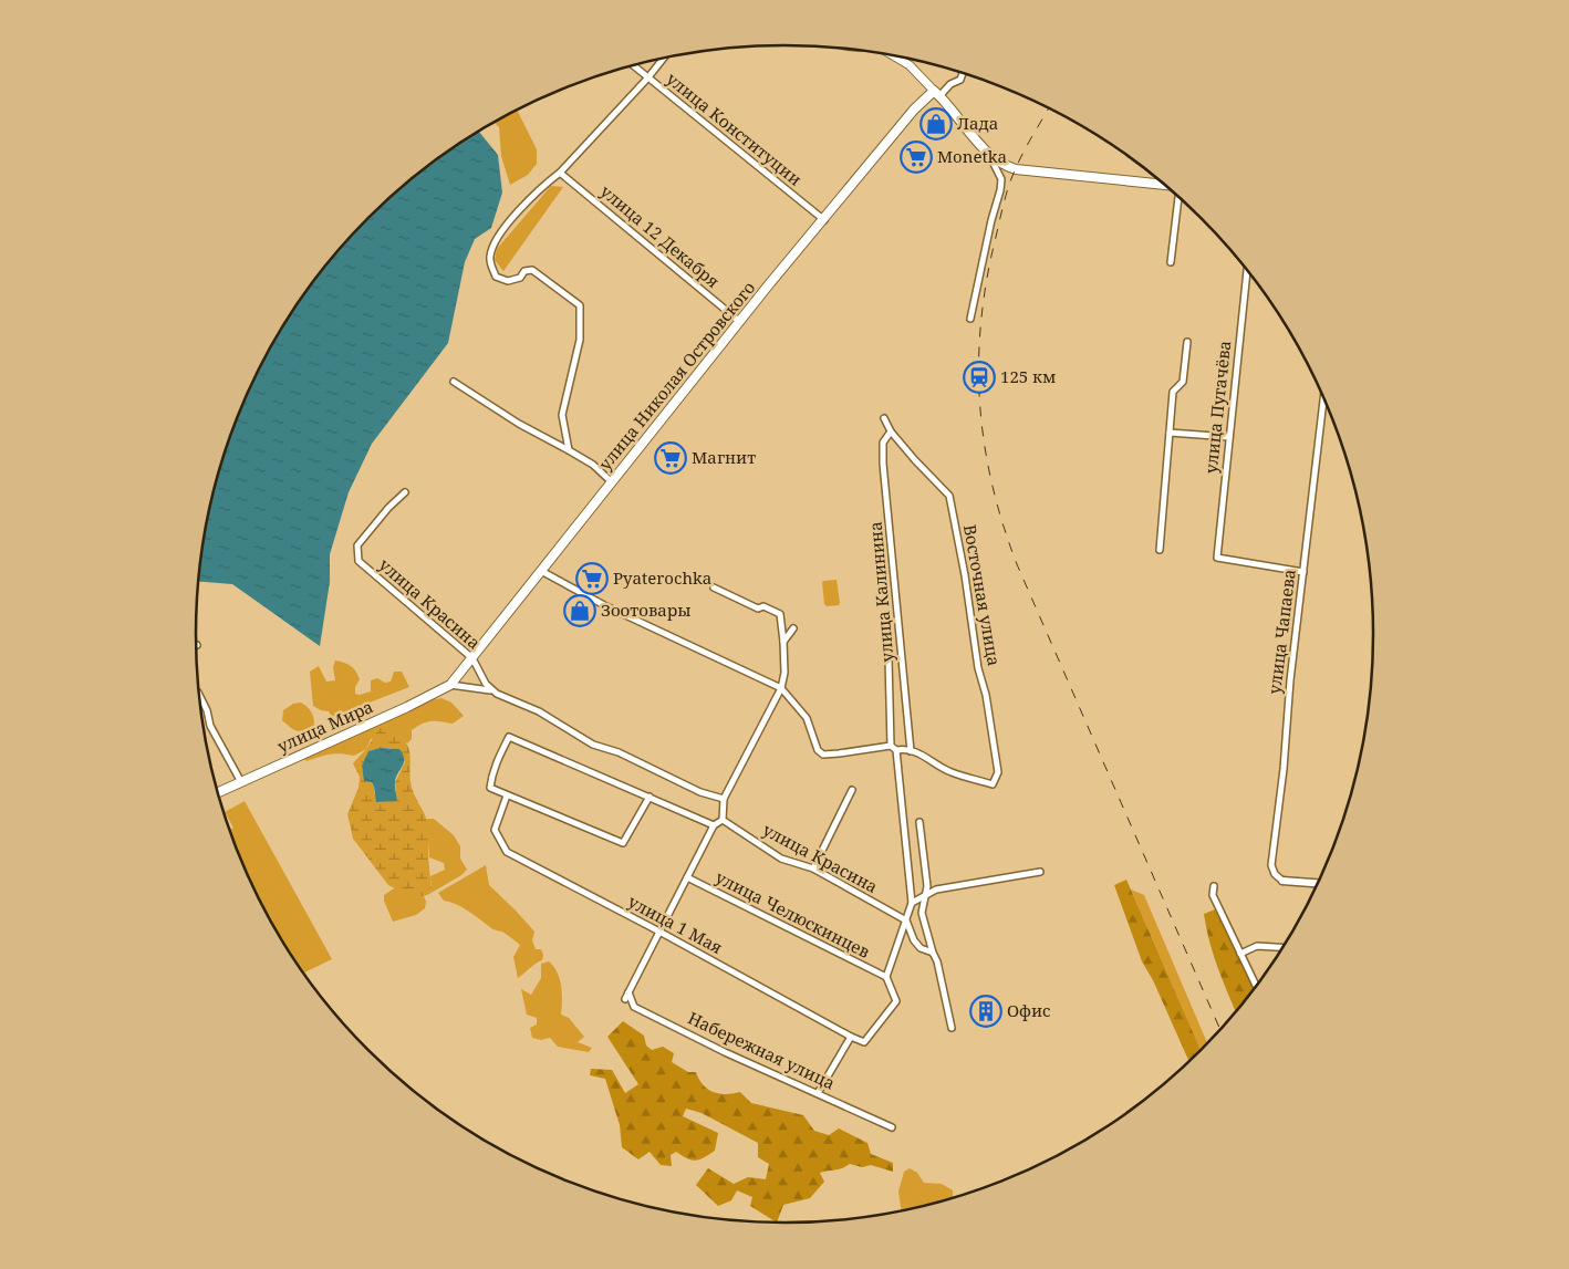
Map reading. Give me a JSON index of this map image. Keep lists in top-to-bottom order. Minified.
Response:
{"streets":{"main road":["улица Николая Островского","улица Мира"],"street":["улица Конституции","улица 12 Декабря","улица Пугачёва","улица Калинина","Восточная улица","улица Красина","улица Чапаева","улица Челюскинцев","улица 1 Мая","Набережная улица"]},"crossings":[["улица Конституции","улица Николая Островского"],["улица 12 Декабря","улица Николая Островского"],["улица Николая Островского","улица Красина"],["улица Николая Островского","улица Мира"],["улица Пугачёва","улица Чапаева"],["улица Калинина","Восточная улица"]],"places":{"shop":["Лада","Зоотовары"],"supermarket":["Monetka","Магнит","Pyaterochka"],"station":["125 км"],"building":["Офис"]}}
